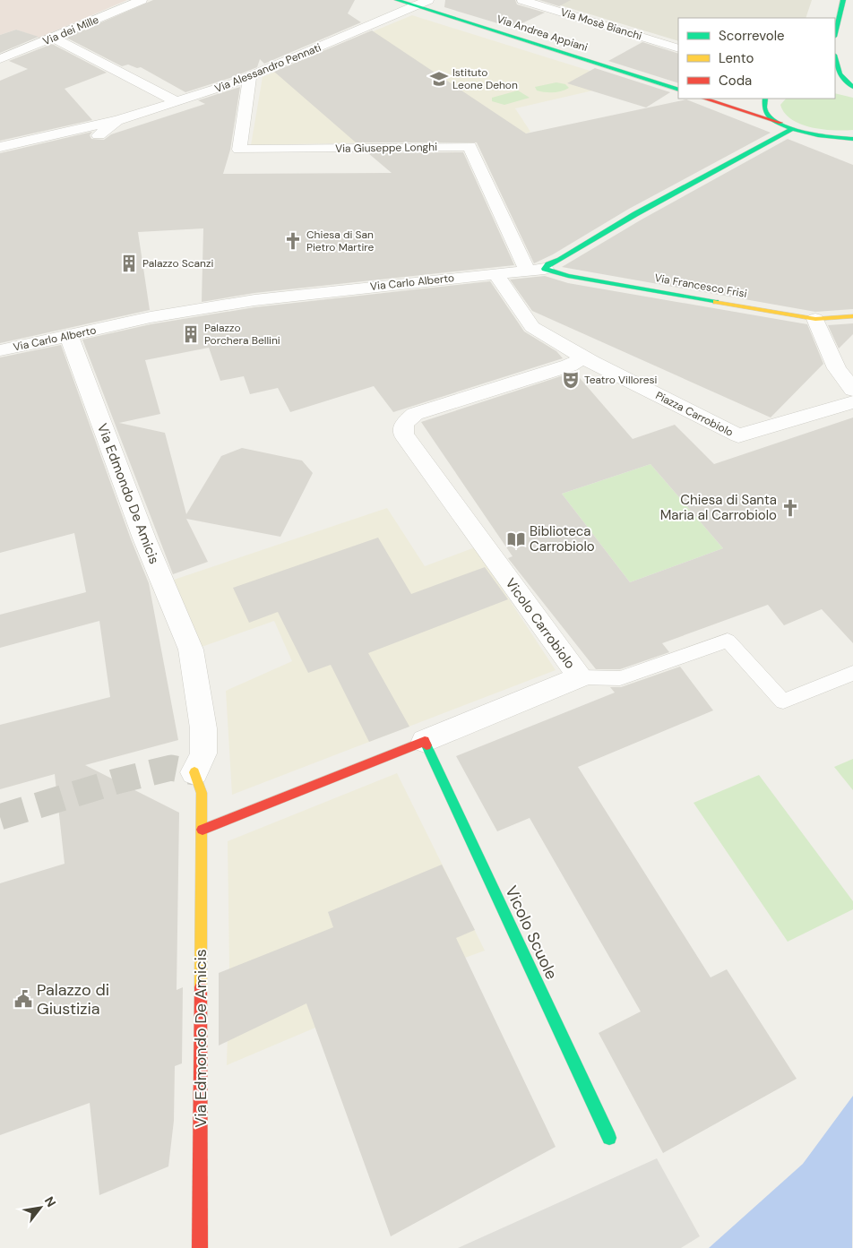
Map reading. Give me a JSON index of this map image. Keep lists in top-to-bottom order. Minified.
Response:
{"streets":{"street":["Via Mosè Bianchi","Via dei Mille","Via Andrea Appiani","Via Alessandro Pennati","Via Giuseppe Longhi","Via Carlo Alberto","Via Francesco Frisi","Piazza Carrobiolo","Via Edmondo De Amicis","Vicolo Carrobiolo","Vicolo Scuole"]},"crossings":[["Via Andrea Appiani","Via Alessandro Pennati"],["Via Alessandro Pennati","Via Giuseppe Longhi"],["Via Giuseppe Longhi","Via Carlo Alberto"],["Via Carlo Alberto","Via Francesco Frisi"],["Via Carlo Alberto","Piazza Carrobiolo"],["Via Carlo Alberto","Via Edmondo De Amicis"],["Piazza Carrobiolo","Vicolo Carrobiolo"],["Via Edmondo De Amicis","Vicolo Carrobiolo"],["Vicolo Carrobiolo","Vicolo Scuole"]],"places":{"school or university":["Istituto Leone Dehon"],"church":["Chiesa di San Pietro Martire","Chiesa di Santa Maria al Carrobiolo"],"building":["Palazzo Scanzi","Palazzo Porchera Bellini"],"theatre":["Teatro Villoresi"],"library":["Biblioteca Carrobiolo"],"public building":["Palazzo di Giustizia"]},"legend":["Scorrevole","Lento","Coda"],"north":"top right"}
